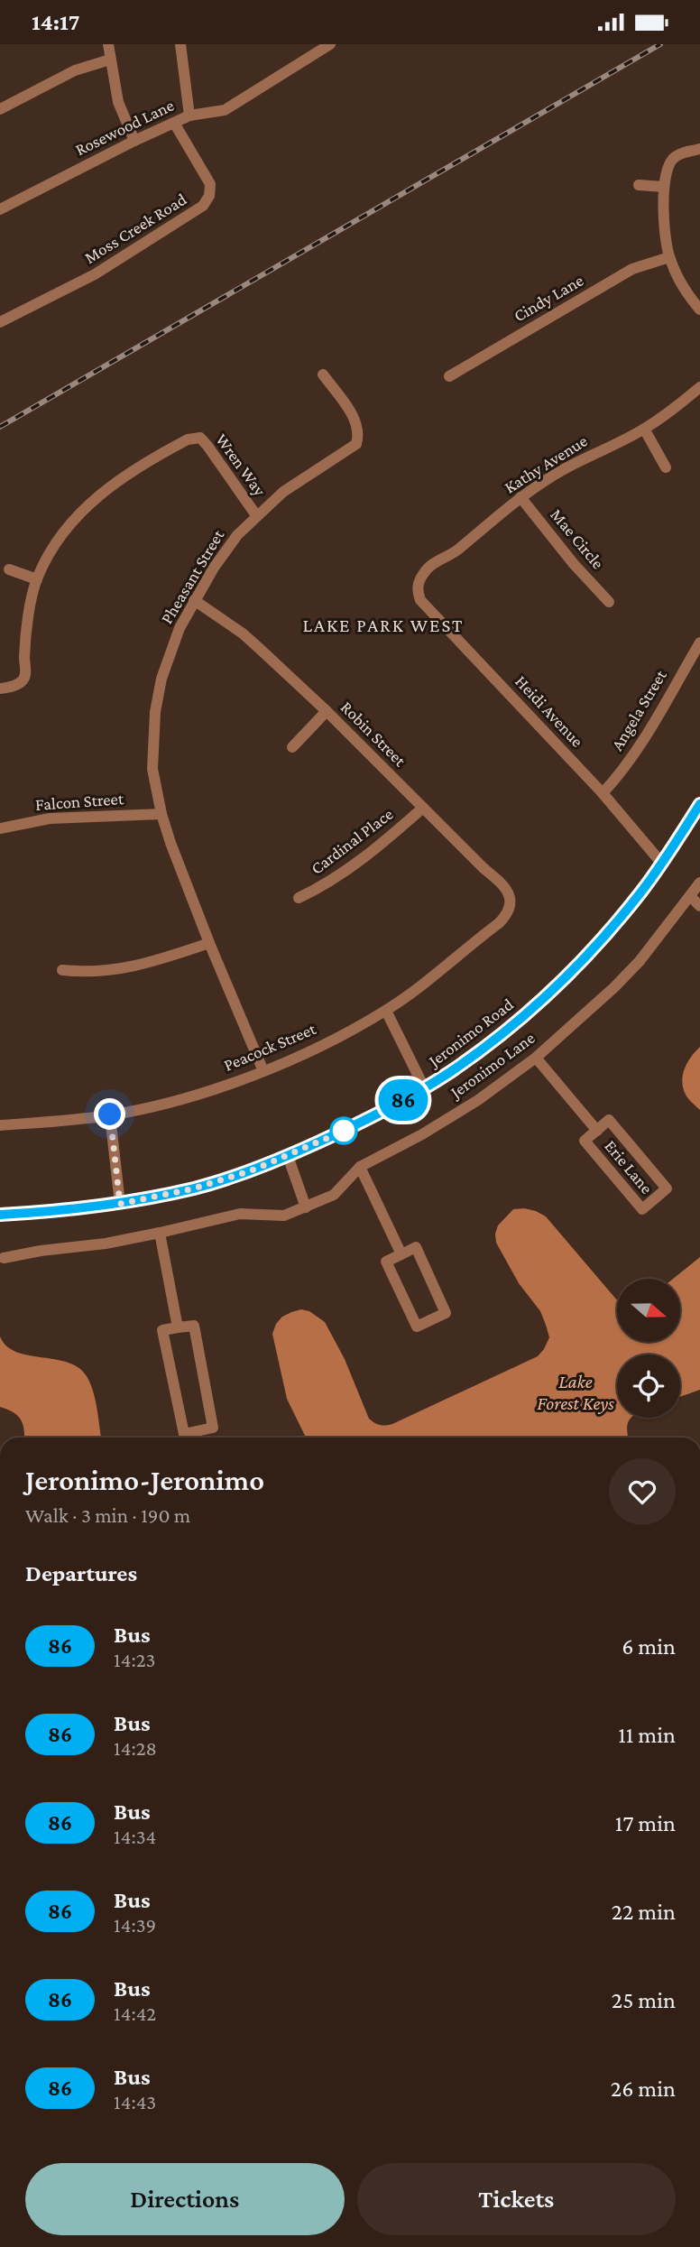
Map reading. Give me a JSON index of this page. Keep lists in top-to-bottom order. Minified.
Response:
{"streets":{"main road":["Jeronimo Road"],"street":["Rosewood Lane","Moss Creek Road","Cindy Lane","Kathy Avenue","Wren Way","Mae Circle","Pheasant Street","Angela Street","Heidi Avenue","Robin Street","Falcon Street","Cardinal Place","Peacock Street","Jeronimo Lane","Erie Lane"]},"crossings":[["Rosewood Lane","Moss Creek Road"],["Kathy Avenue","Mae Circle"],["Kathy Avenue","Heidi Avenue"],["Wren Way","Pheasant Street"],["Pheasant Street","Robin Street"],["Pheasant Street","Falcon Street"],["Pheasant Street","Peacock Street"],["Angela Street","Heidi Avenue"],["Heidi Avenue","Jeronimo Road"],["Robin Street","Cardinal Place"],["Robin Street","Peacock Street"],["Jeronimo Lane","Erie Lane"]],"districts":["LAKE PARK WEST"],"water":["Lake Forest Keys"],"lines":["bus line 86"],"north":"right","page":{"status":"14:17","on_map":"86","heading":[["Jeronimo-Jeronimo","Walk · 3 min · 190 m"],"Departures"],"list":[{"mark":"86","name":"Bus","note":"14:23","value":"6 min"},{"mark":"86","name":"Bus","note":"14:28","value":"11 min"},{"mark":"86","name":"Bus","note":"14:34","value":"17 min"},{"mark":"86","name":"Bus","note":"14:39","value":"22 min"},{"mark":"86","name":"Bus","note":"14:42","value":"25 min"},{"mark":"86","name":"Bus","note":"14:43","value":"26 min"}],"buttons":["Directions","Tickets"]}}
